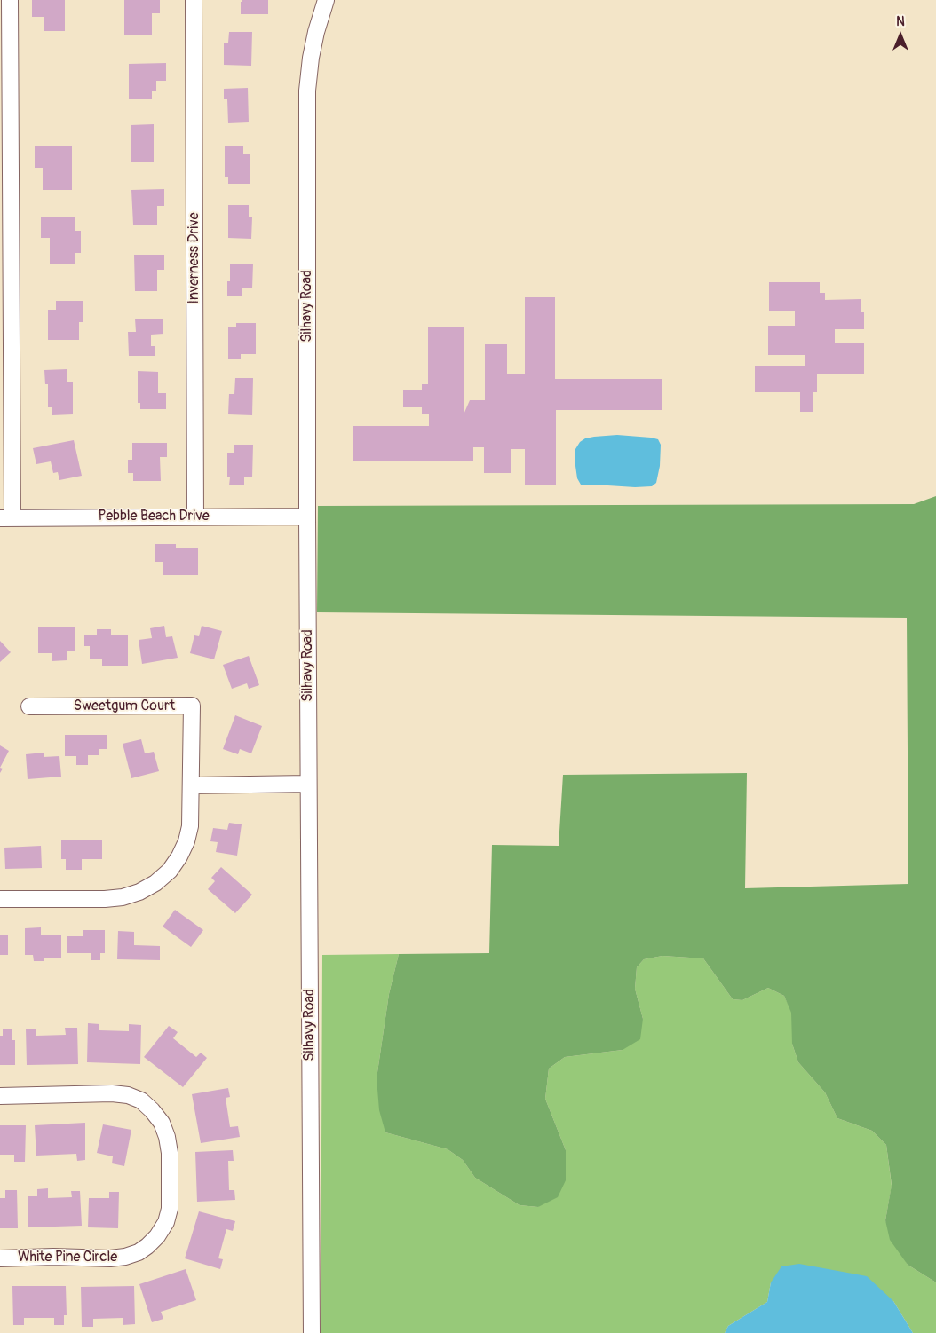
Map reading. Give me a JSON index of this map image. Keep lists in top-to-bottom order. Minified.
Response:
{"streets":{"street":["Inverness Drive","Silhavy Road","Pebble Beach Drive","Sweetgum Court","White Pine Circle"]},"crossings":[["Inverness Drive","Pebble Beach Drive"],["Silhavy Road","Pebble Beach Drive"]],"north":"top"}
